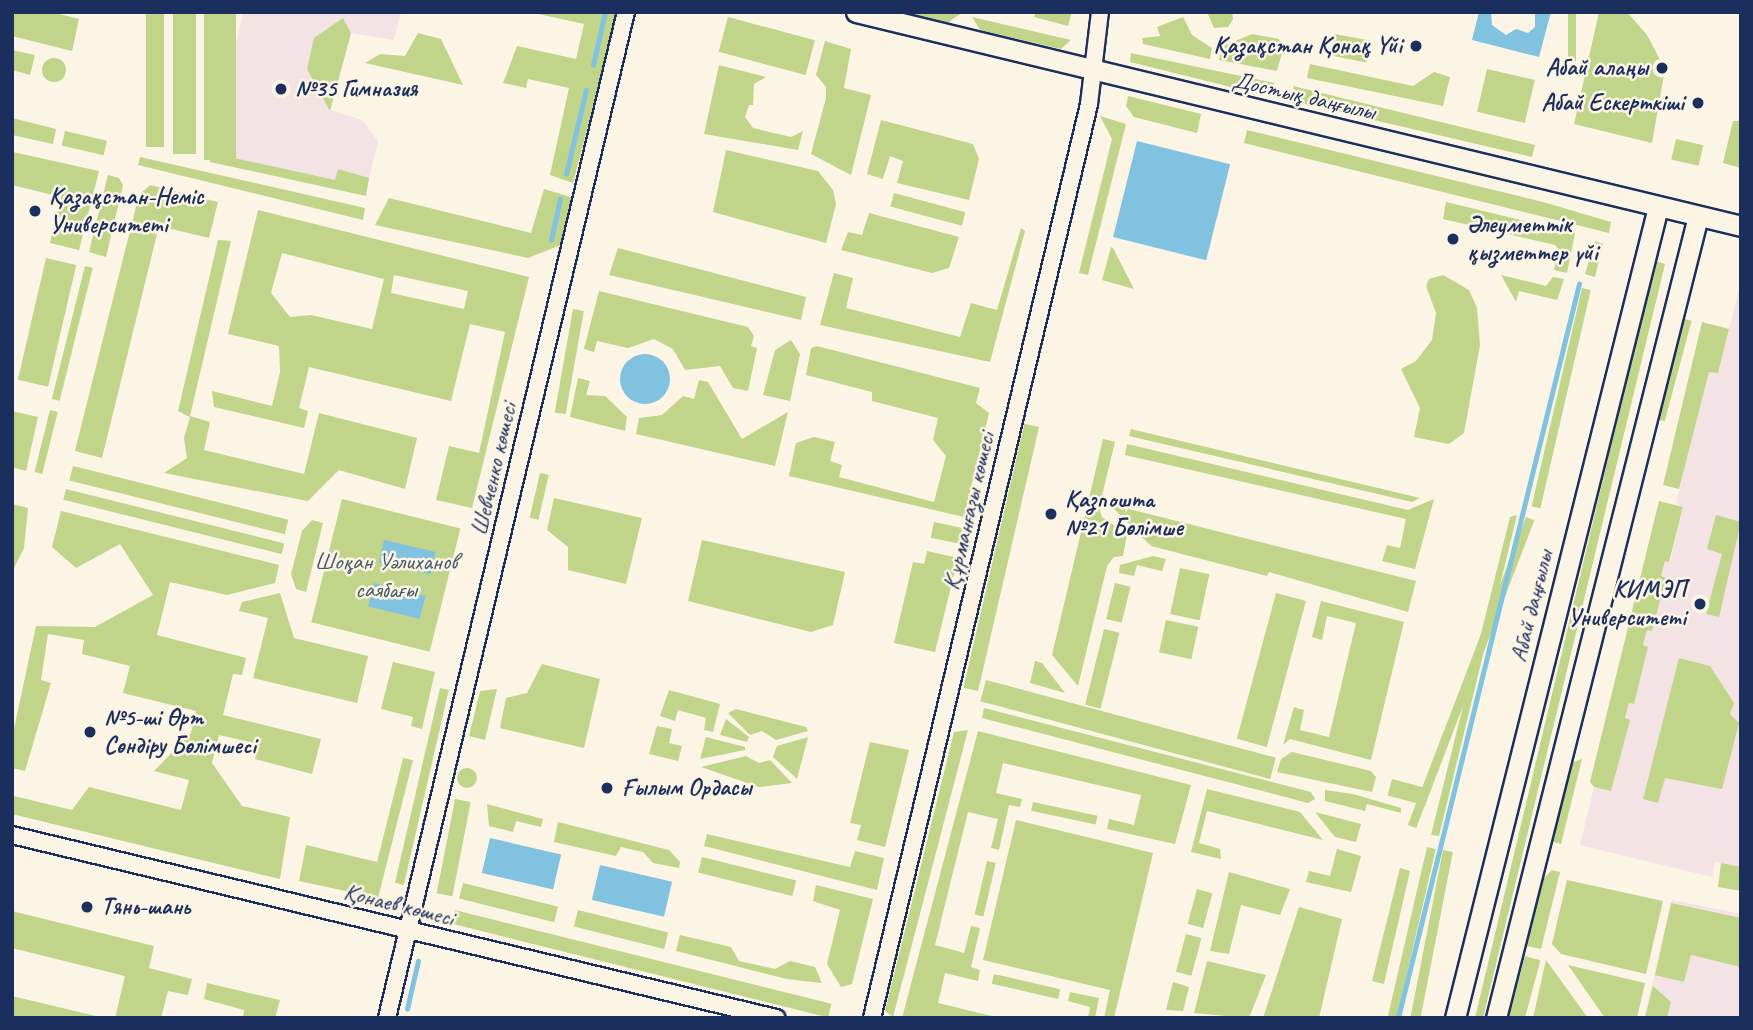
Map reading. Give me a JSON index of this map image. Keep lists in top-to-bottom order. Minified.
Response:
{"streets":{"main road":["Достық даңғылы","Абай даңғылы"],"street":["Шевченко көшесі","Құрманғазы көшесі","Қонаев көшесі"]},"crossings":[["Достық даңғылы","Құрманғазы көшесі"],["Достық даңғылы","Абай даңғылы"],["Шевченко көшесі","Қонаев көшесі"]],"parks":["Шоқан Уәлиханов саябағы"],"places":["Қазақстан Қонақ Үйі","Абай алаңы","№35 Гимназия","Абай Ескерткіші","Қазақстан-Неміс Университеті","Әлеуметтік қызметтер үйі","Қазпошта №21 Бөлімше","КИМЭП Университеті","№5-ші Өрт Сөндіру Бөлімшесі","Ғылым Ордасы","Тянь-шань"]}
